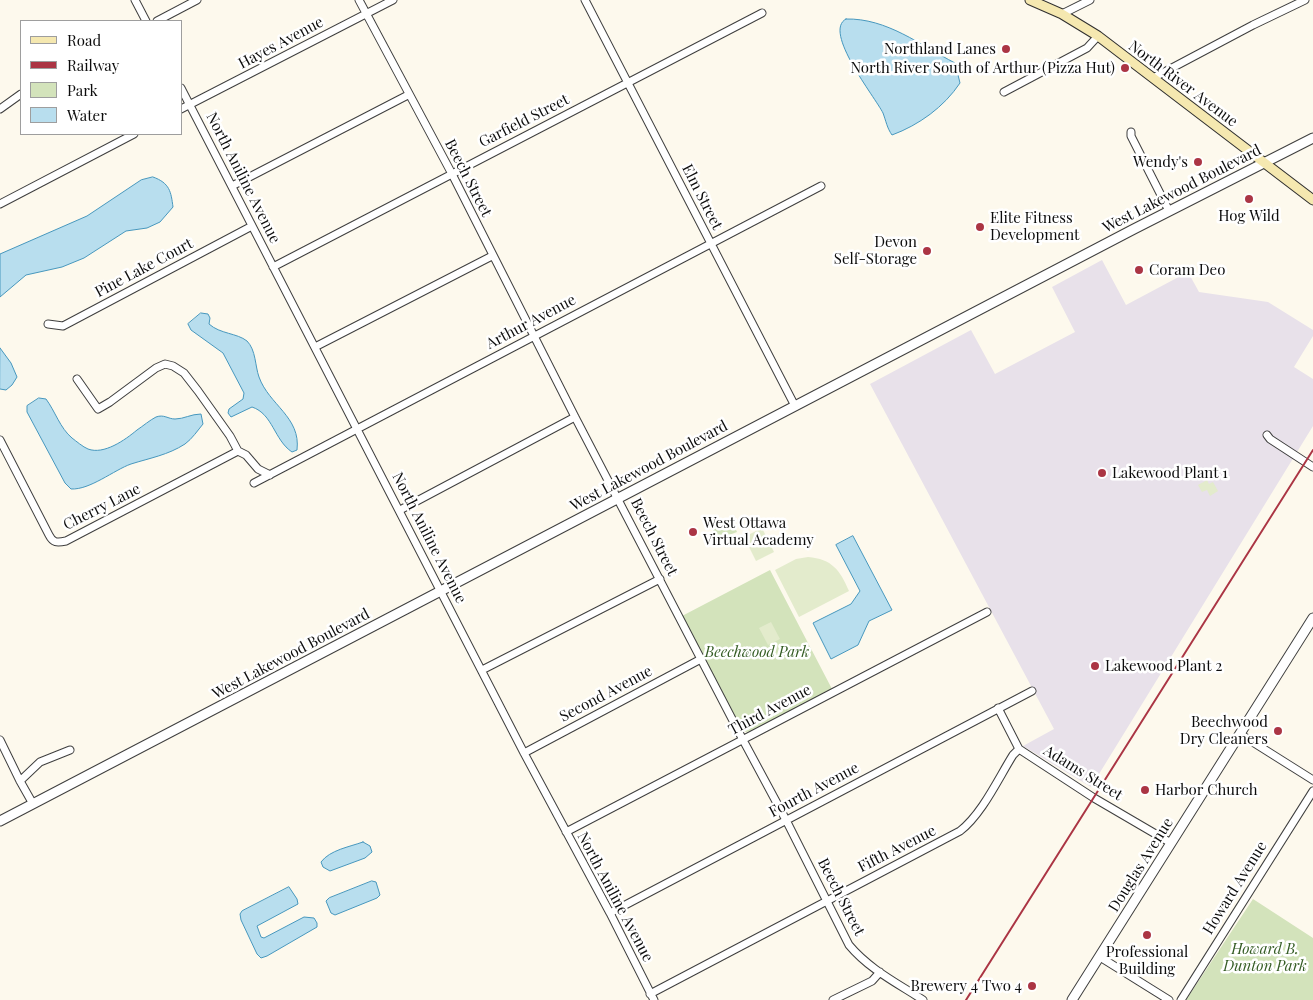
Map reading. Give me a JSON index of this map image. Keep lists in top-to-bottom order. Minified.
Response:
{"streets":{"main road":["North River Avenue"],"street":["Hayes Avenue","Garfield Street","North Aniline Avenue","Beech Street","West Lakewood Boulevard","Elm Street","Pine Lake Court","Arthur Avenue","Cherry Lane","Second Avenue","Third Avenue","Adams Street","Fourth Avenue","Fifth Avenue","Douglas Avenue","Howard Avenue"]},"crossings":[["Hayes Avenue","North Aniline Avenue"],["Hayes Avenue","Beech Street"],["North River Avenue","West Lakewood Boulevard"],["Garfield Street","North Aniline Avenue"],["Garfield Street","Beech Street"],["Garfield Street","Elm Street"],["North Aniline Avenue","West Lakewood Boulevard"],["North Aniline Avenue","Pine Lake Court"],["North Aniline Avenue","Arthur Avenue"],["North Aniline Avenue","Second Avenue"],["North Aniline Avenue","Third Avenue"],["North Aniline Avenue","Fourth Avenue"],["North Aniline Avenue","Fifth Avenue"],["Beech Street","West Lakewood Boulevard"],["Beech Street","Arthur Avenue"],["Beech Street","Second Avenue"],["Beech Street","Third Avenue"],["Beech Street","Fourth Avenue"],["Beech Street","Fifth Avenue"],["West Lakewood Boulevard","Elm Street"],["Elm Street","Arthur Avenue"],["Adams Street","Fourth Avenue"],["Adams Street","Fifth Avenue"],["Adams Street","Douglas Avenue"]],"parks":["Beechwood Park","Howard B. Dunton Park"],"places":["Northland Lanes","North River South of Arthur (Pizza Hut)","Wendy's","Hog Wild","Elite Fitness Development","Devon Self-Storage","Coram Deo","Lakewood Plant 1","West Ottawa Virtual Academy","Lakewood Plant 2","Beechwood Dry Cleaners","Harbor Church","Professional Building","Brewery 4 Two 4"],"legend":["Road","Railway","Park","Water"]}
